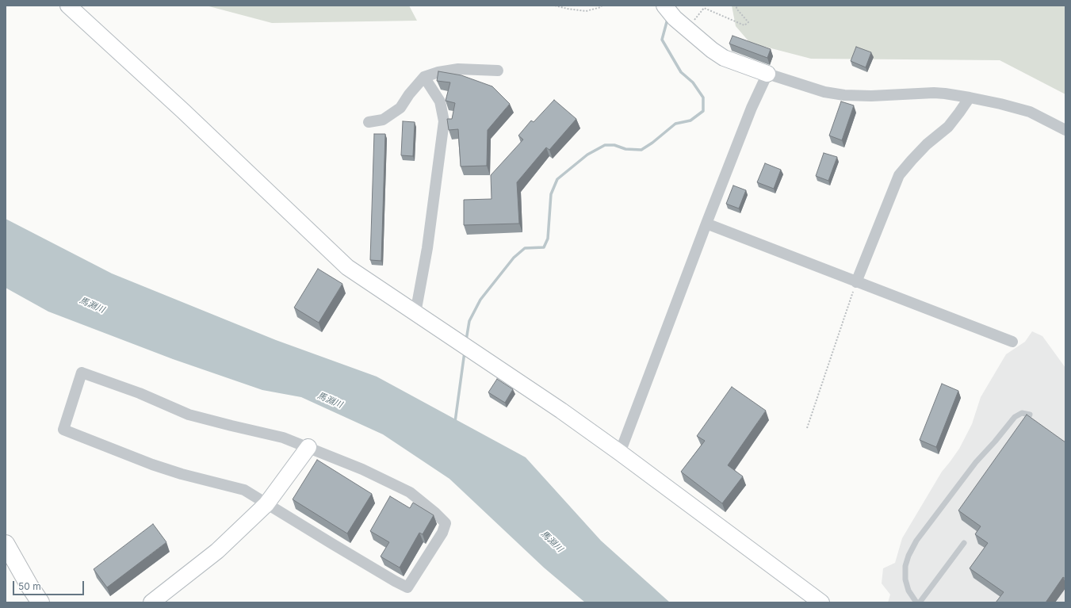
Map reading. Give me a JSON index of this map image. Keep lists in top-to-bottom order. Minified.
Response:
{"water":["馬淵川"],"scale_bar":"50 m"}
